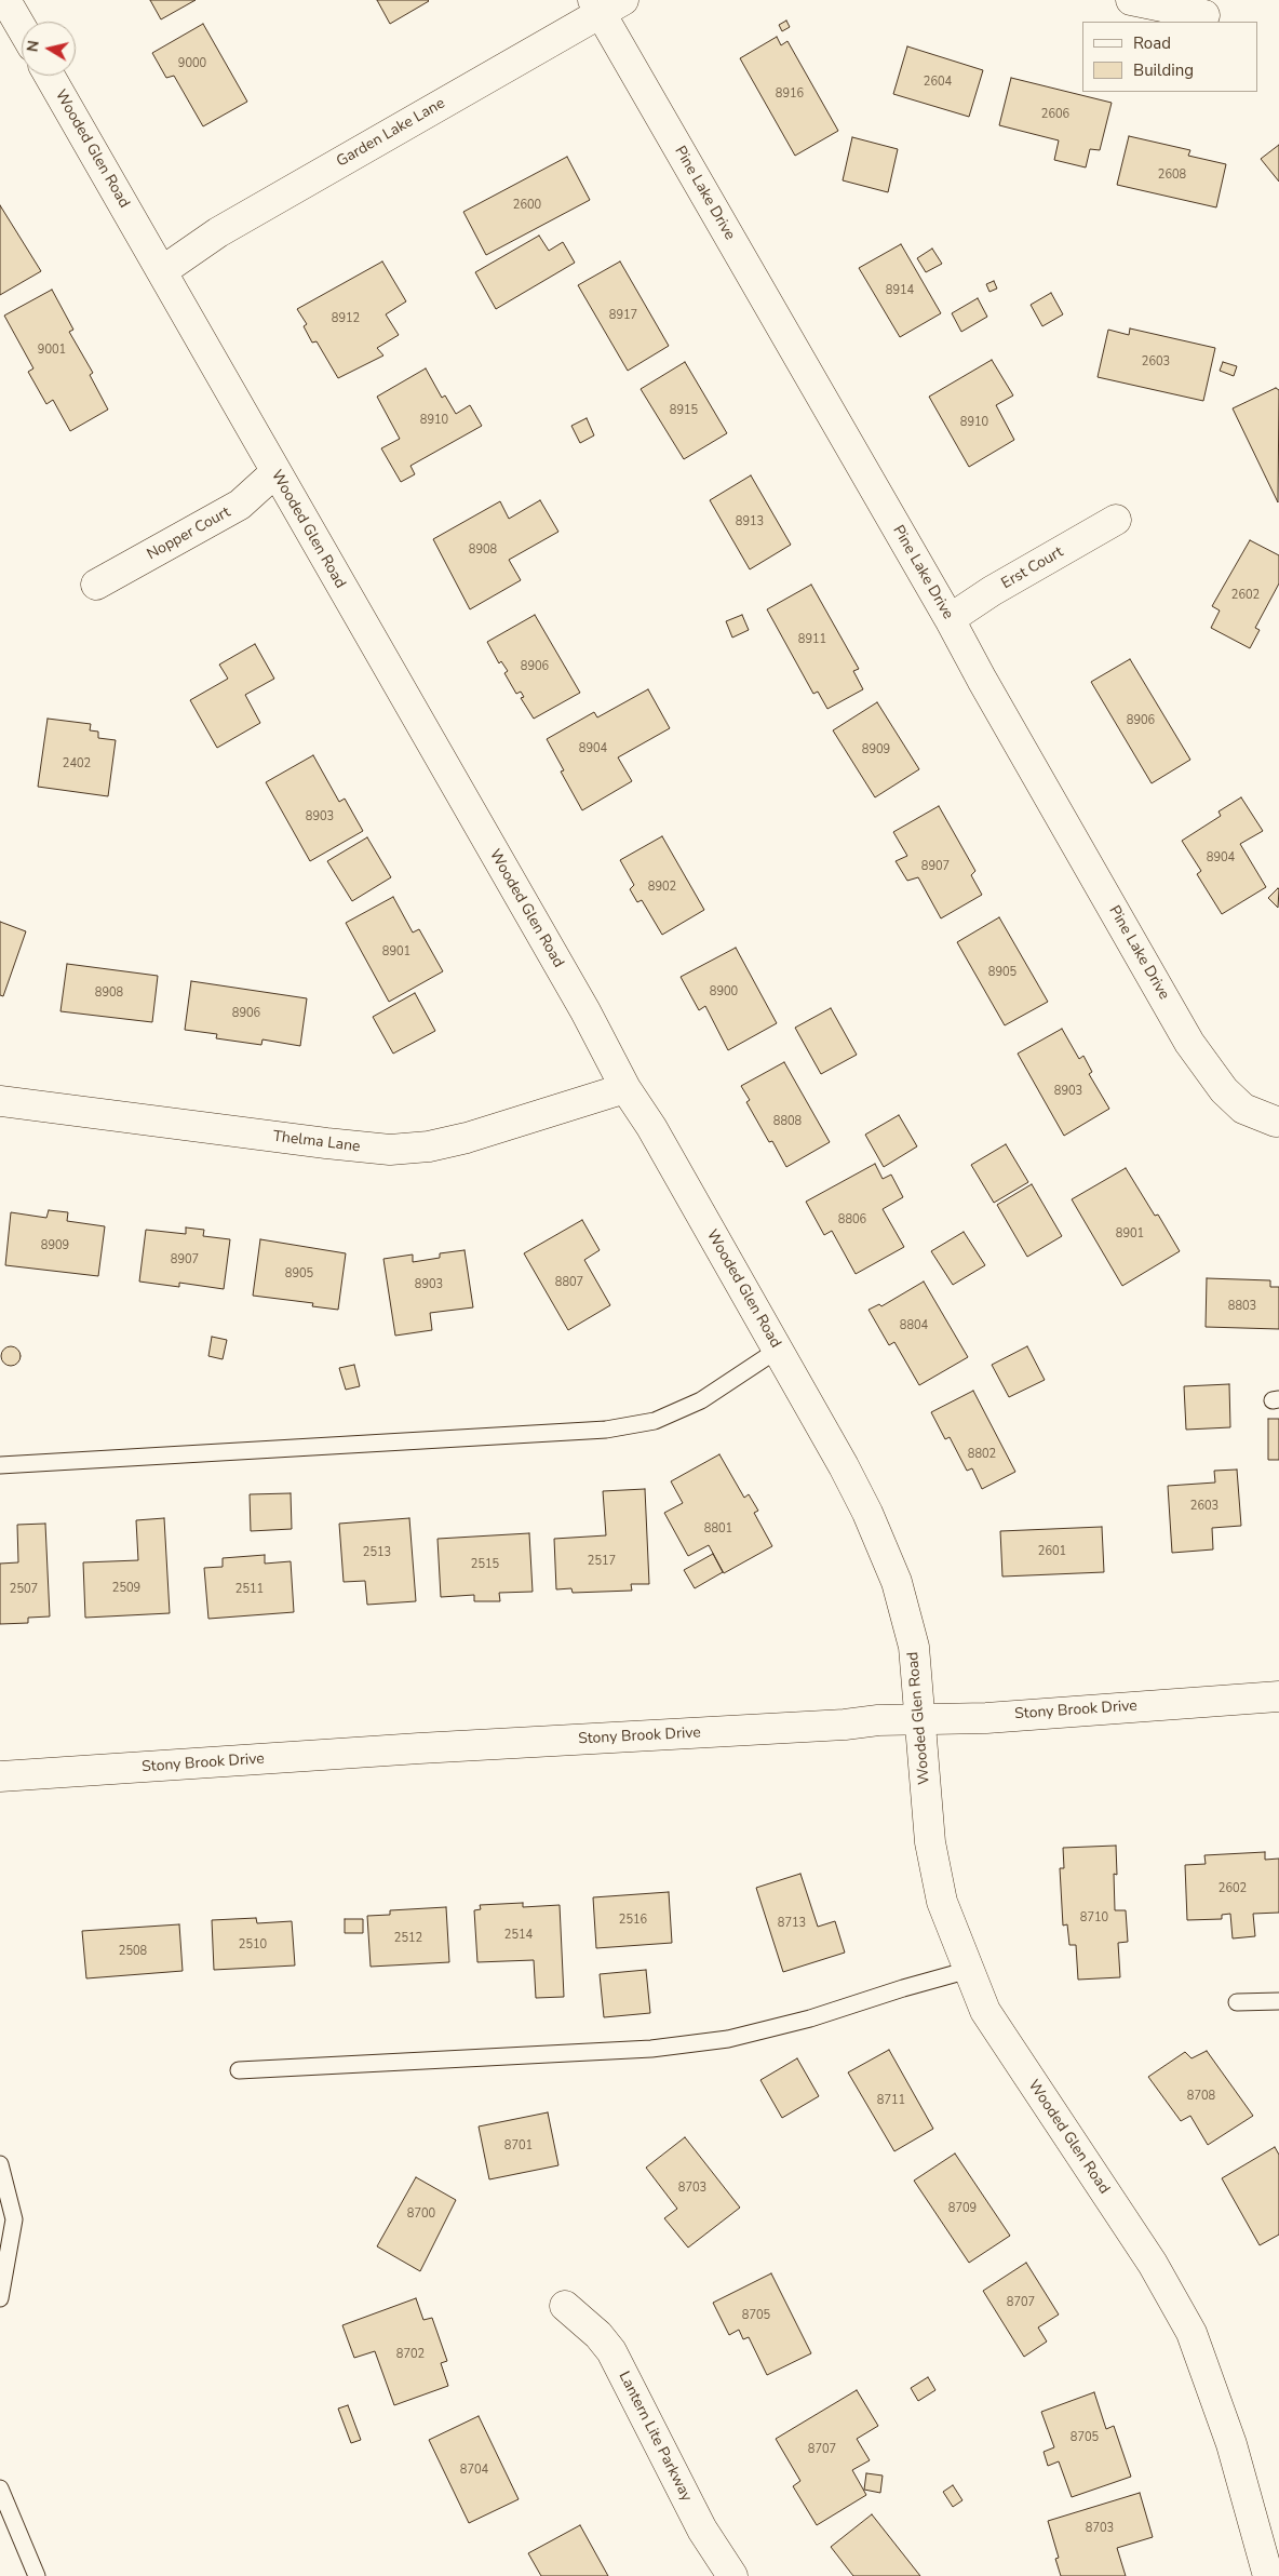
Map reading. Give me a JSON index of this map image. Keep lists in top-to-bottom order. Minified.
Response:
{"streets":{"street":["Garden Lake Lane","Wooded Glen Road","Pine Lake Drive","Nopper Court","Erst Court","Thelma Lane","Stony Brook Drive","Lantern Lite Parkway"]},"crossings":[["Garden Lake Lane","Wooded Glen Road"],["Garden Lake Lane","Pine Lake Drive"],["Wooded Glen Road","Nopper Court"],["Wooded Glen Road","Thelma Lane"],["Wooded Glen Road","Stony Brook Drive"],["Pine Lake Drive","Erst Court"]],"house_numbers":["9000","2604","8916","2606","2608","2600","8914","8917","8912","9001","2603","8915","8910","8910","8913","8908","2602","8911","8906","8906","8904","8909","2402","8903","8904","8907","8902","8901","8905","8900","8908","8906","8903","8808","8806","8901","8909","8907","8905","8807","8903","8803","8804","8802","2603","8801","2601","2513","2517","2515","2509","2507","2511","2602","8710","2516","8713","2514","2512","2510","2508","8708","8711","8701","8703","8709","8700","8707","8705","8702","8705","8707","8704","8703"],"legend":["Road","Building"],"north":"left"}
